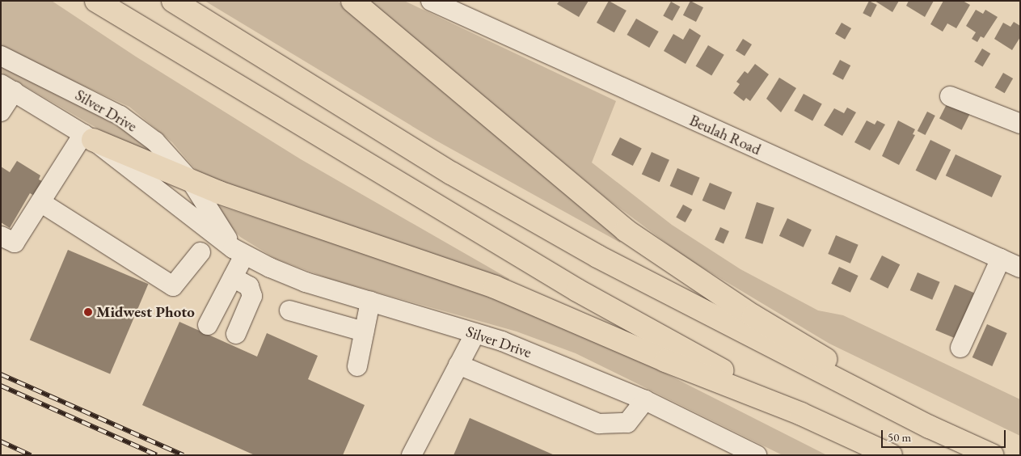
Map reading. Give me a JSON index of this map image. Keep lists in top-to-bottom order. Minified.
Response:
{"streets":{"street":["Silver Drive","Beulah Road"]},"places":["Midwest Photo"],"scale_bar":"50 m"}
